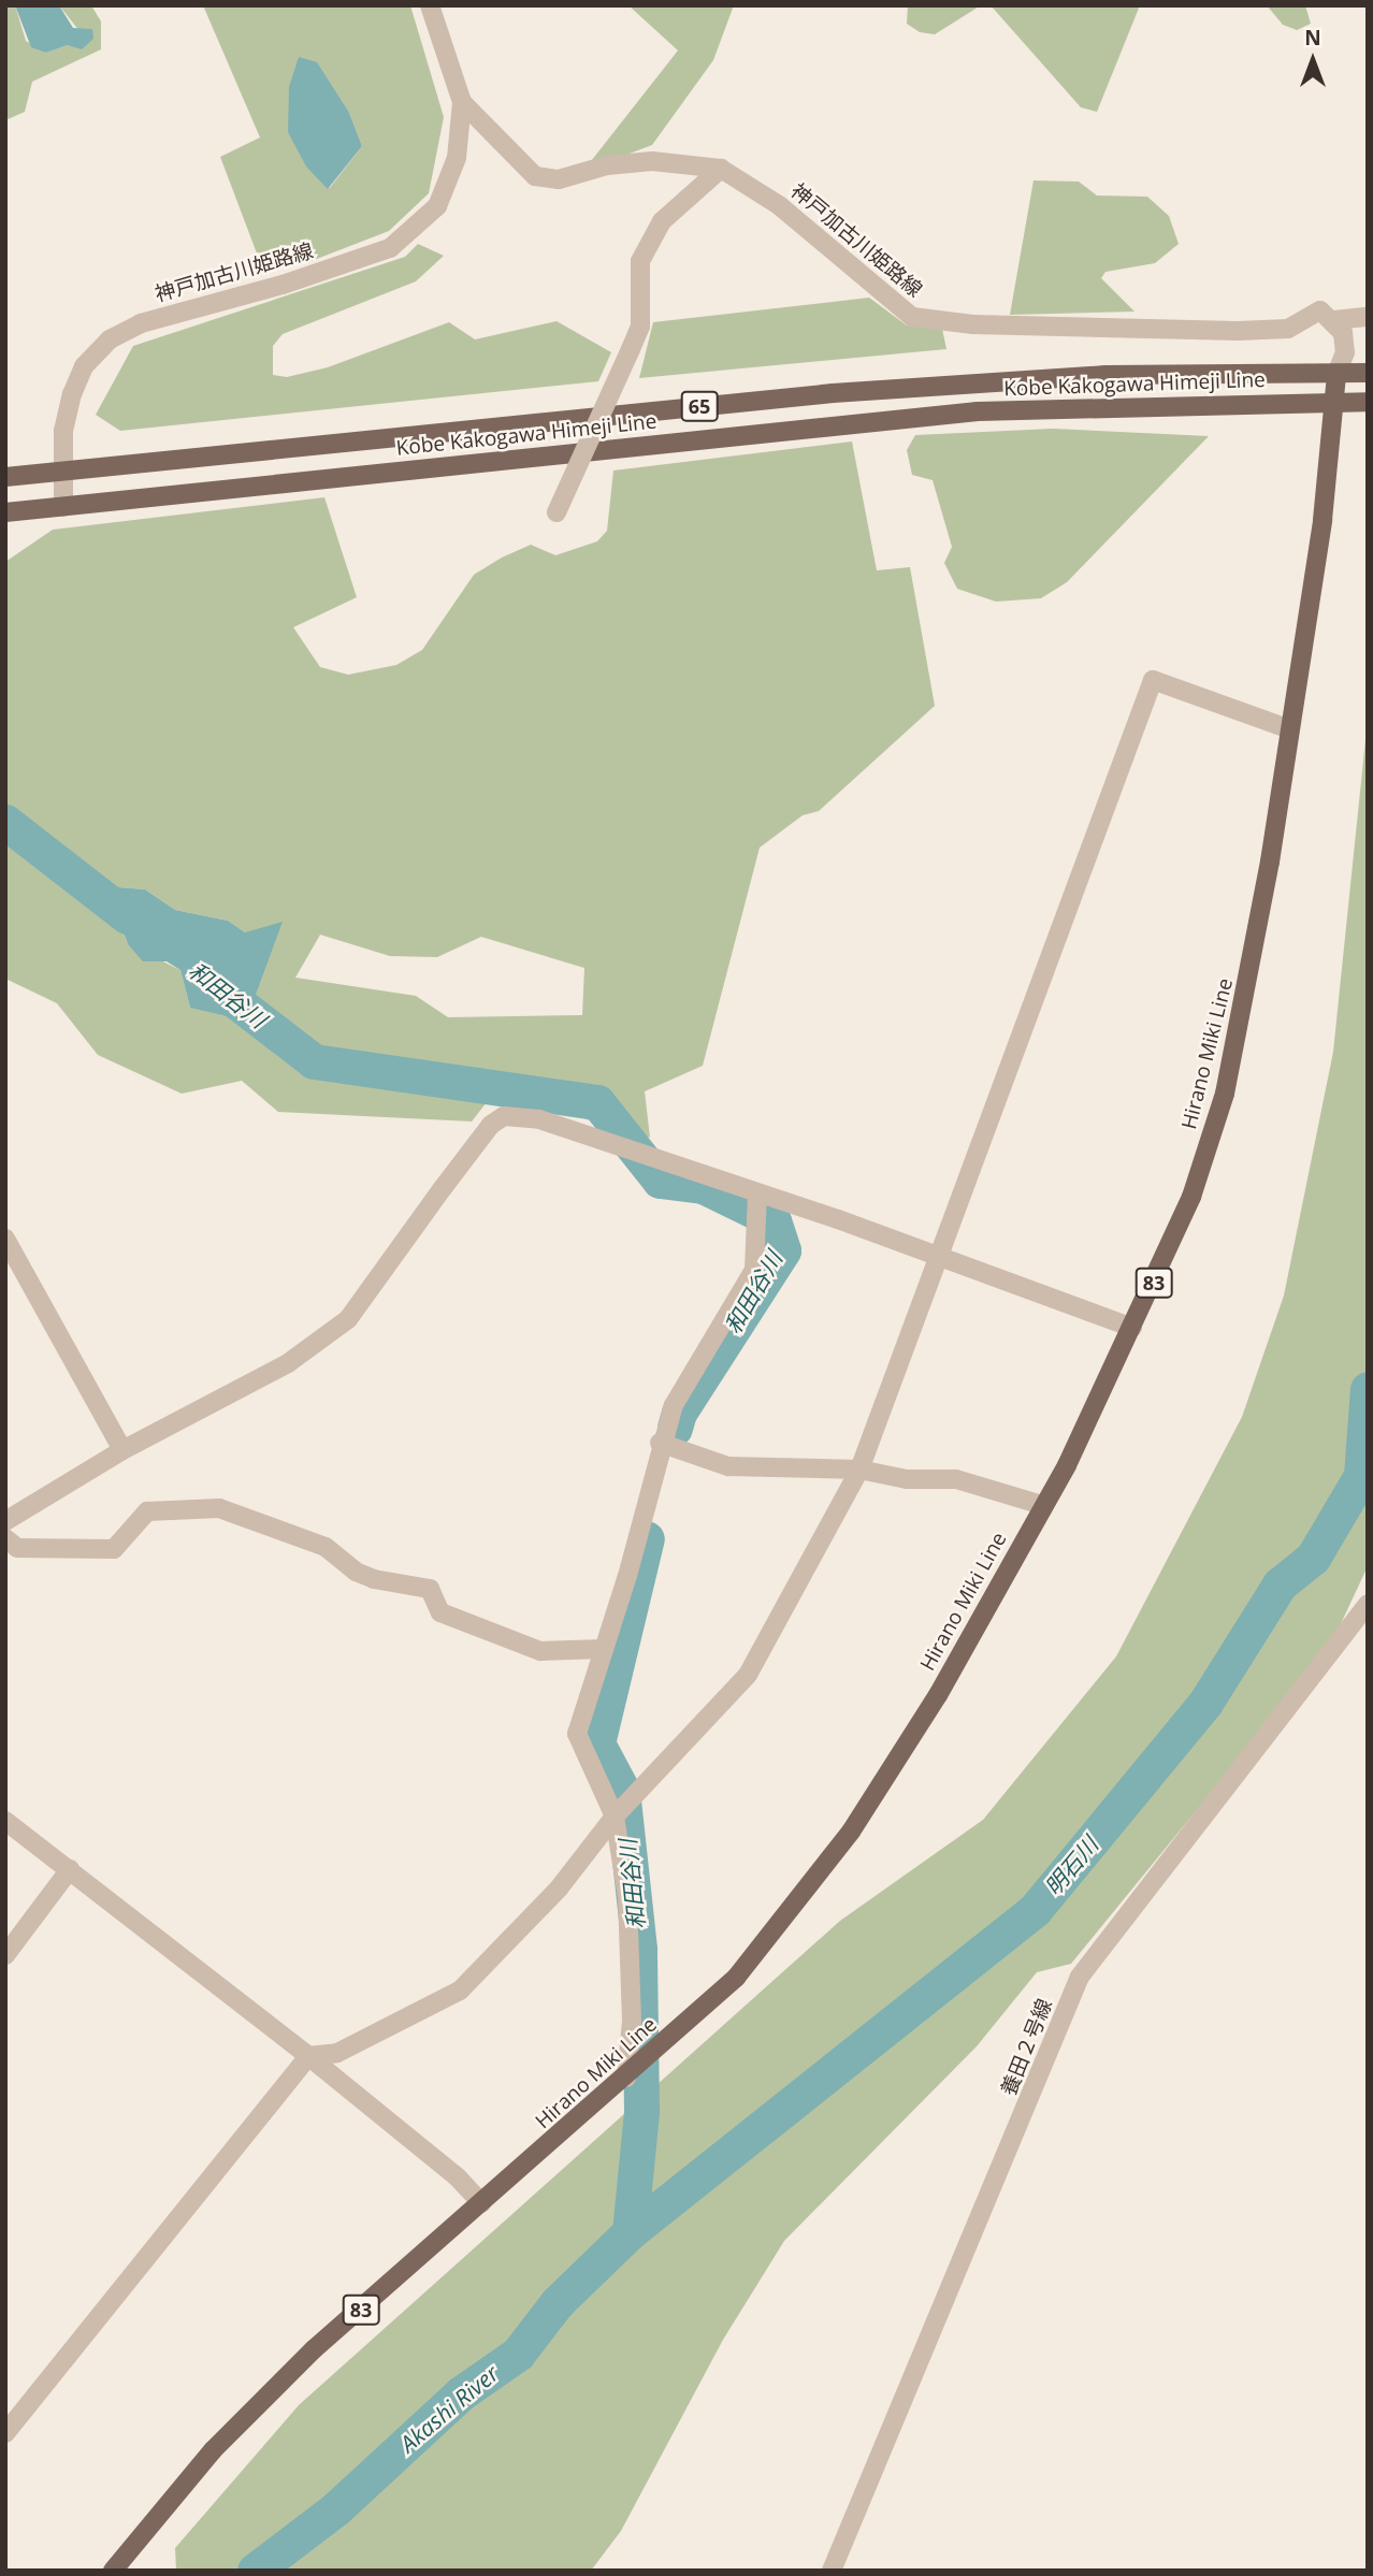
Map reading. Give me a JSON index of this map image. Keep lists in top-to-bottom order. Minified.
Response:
{"streets":{"main road":["Kobe Kakogawa Himeji Line","65","Hirano Miki Line","83"],"street":["神戸加古川姫路線","養田２号線"]},"crossings":[["神戸加古川姫路線","Kobe Kakogawa Himeji Line"],["Kobe Kakogawa Himeji Line","Hirano Miki Line"]],"water":["和田谷川","明石川","Akashi River"],"north":"top"}
